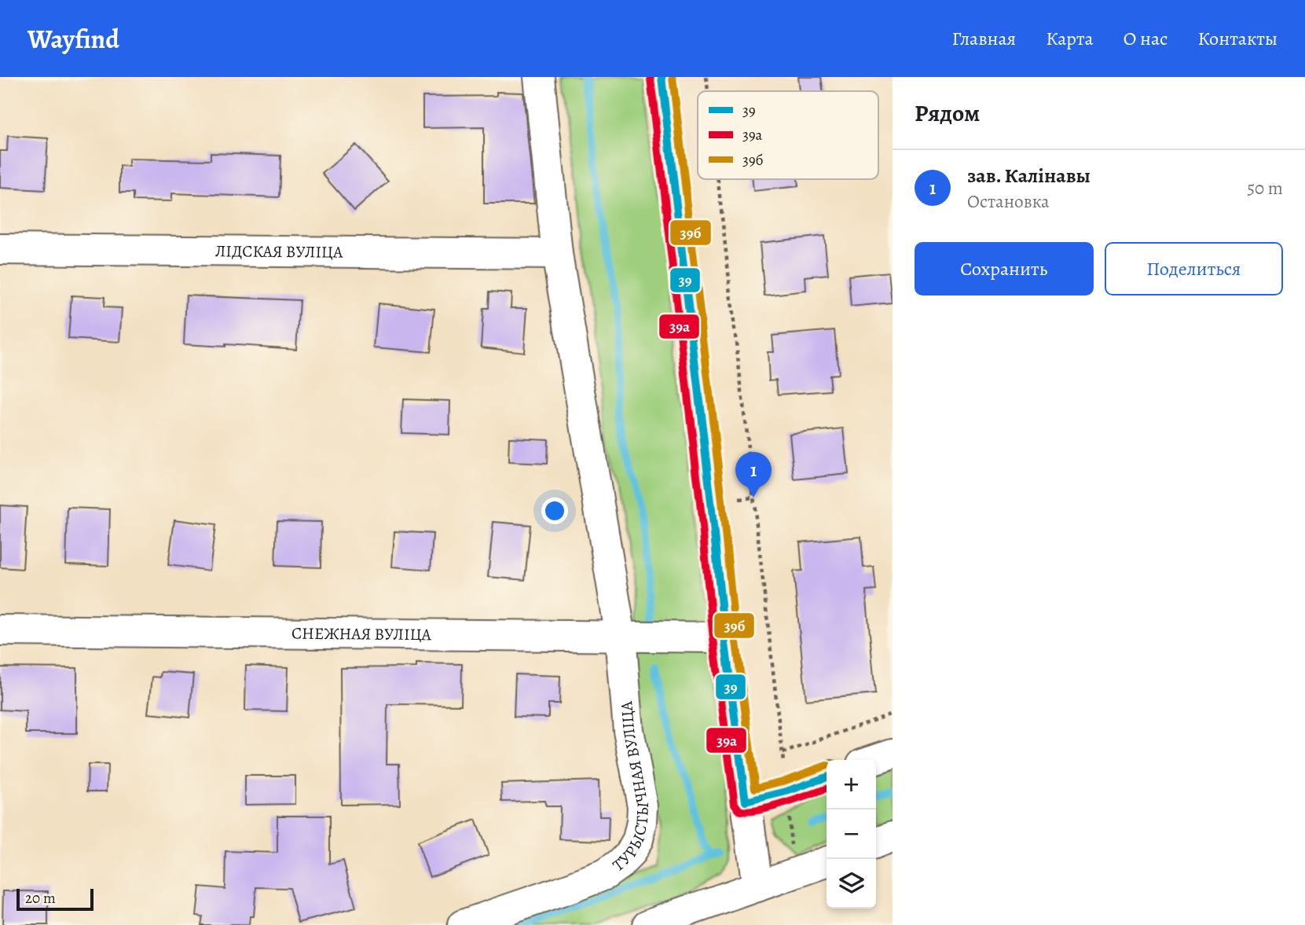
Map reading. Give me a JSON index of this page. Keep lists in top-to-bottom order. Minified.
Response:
{"streets":{"street":["ЛІДСКАЯ ВУЛІЦА","СНЕЖНАЯ ВУЛІЦА","ТУРЫСТЫЧНАЯ ВУЛІЦА"]},"crossings":[["ЛІДСКАЯ ВУЛІЦА","ТУРЫСТЫЧНАЯ ВУЛІЦА"],["СНЕЖНАЯ ВУЛІЦА","ТУРЫСТЫЧНАЯ ВУЛІЦА"]],"lines":["transit line 39","transit line 39б","transit line 39а"],"legend":["39","39а","39б"],"scale_bar":"20 m","page":{"header":"Wayfind","nav":["Главная","Карта","О нас","Контакты"],"heading":"Рядом","list":[{"mark":"1","name":"зав. Калінавы","note":"Остановка","value":"50 m"}],"buttons":["Сохранить","Поделиться"],"pins":"1","map_buttons":["+","−"],"scale":"20 m"}}
